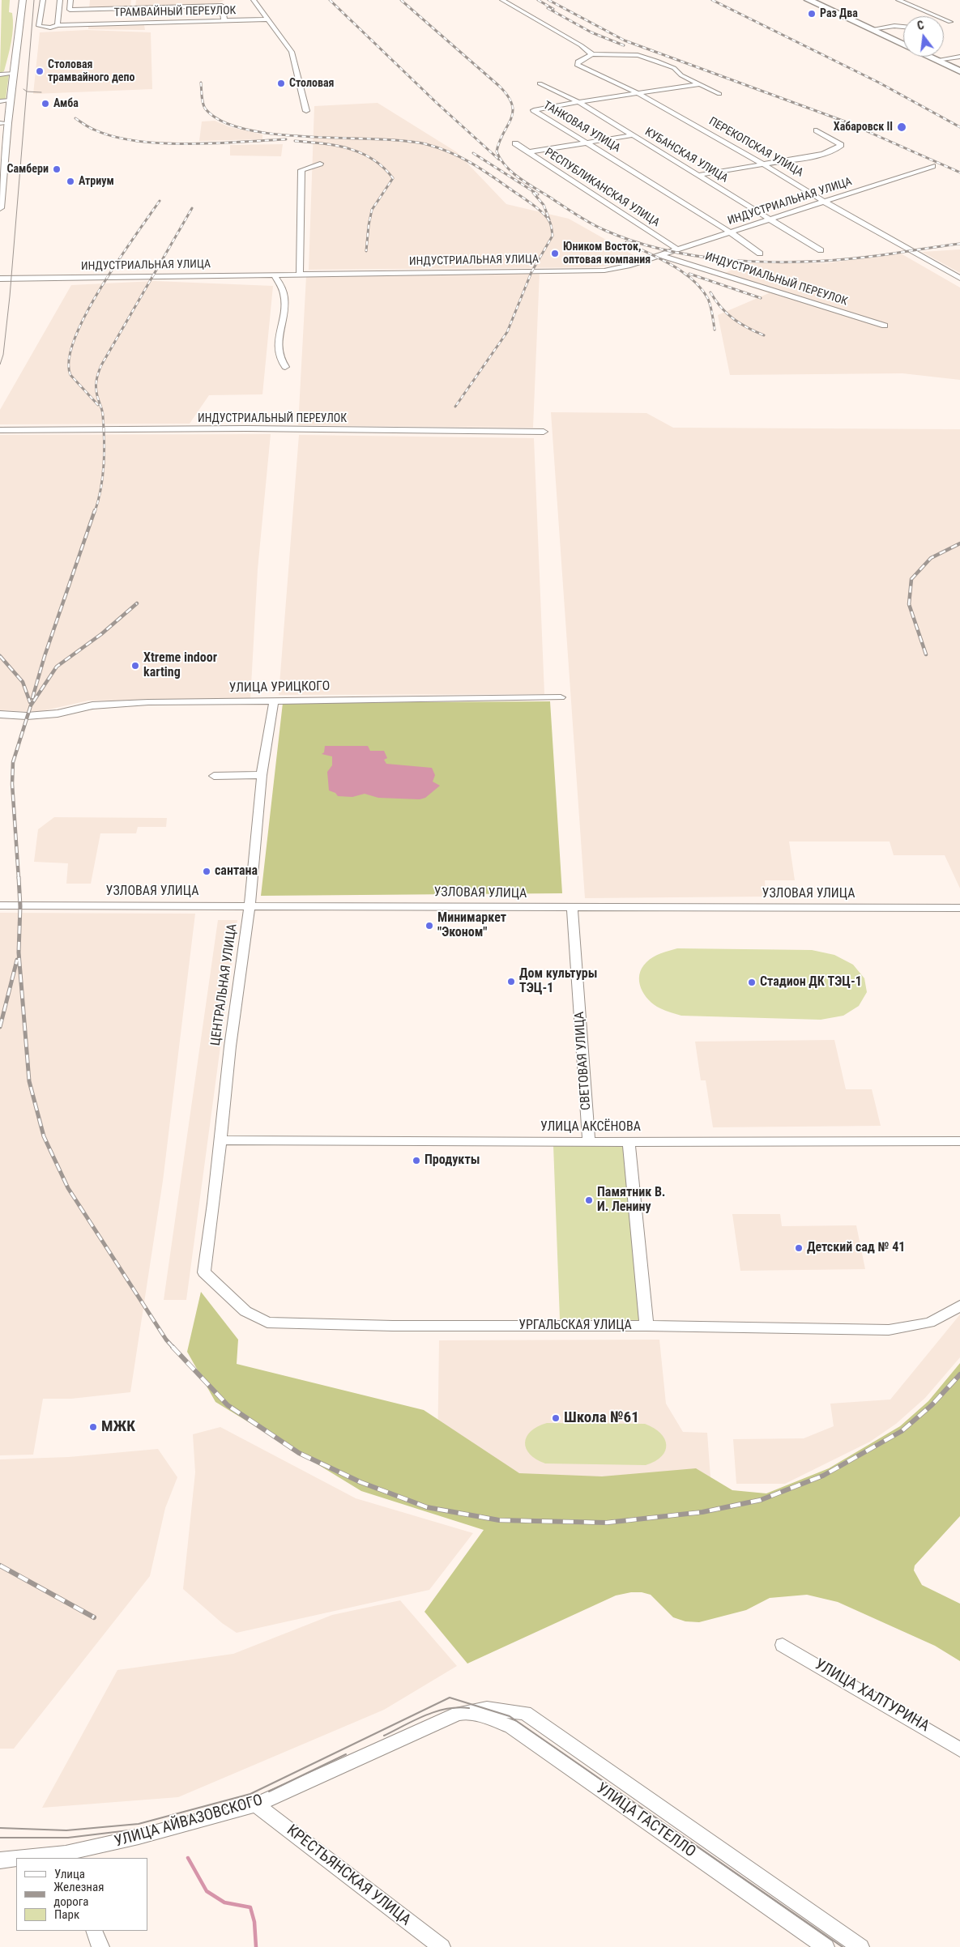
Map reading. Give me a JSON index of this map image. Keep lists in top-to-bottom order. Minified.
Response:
{"streets":{"street":["ТРАМВАЙНЫЙ ПЕРЕУЛОК","ТАНКОВАЯ УЛИЦА","ПЕРЕКОПСКАЯ УЛИЦА","КУБАНСКАЯ УЛИЦА","РЕСПУБЛИКАНСКАЯ УЛИЦА","ИНДУСТРИАЛЬНАЯ УЛИЦА","ИНДУСТРИАЛЬНЫЙ ПЕРЕУЛОК","УЛИЦА УРИЦКОГО","УЗЛОВАЯ УЛИЦА","ЦЕНТРАЛЬНАЯ УЛИЦА","СВЕТОВАЯ УЛИЦА","УЛИЦА АКСЁНОВА","УРГАЛЬСКАЯ УЛИЦА","УЛИЦА ХАЛТУРИНА","УЛИЦА ГАСТЕЛЛО","УЛИЦА АЙВАЗОВСКОГО","КРЕСТЬЯНСКАЯ УЛИЦА"]},"crossings":[["ТАНКОВАЯ УЛИЦА","ПЕРЕКОПСКАЯ УЛИЦА"],["ТАНКОВАЯ УЛИЦА","КУБАНСКАЯ УЛИЦА"],["ТАНКОВАЯ УЛИЦА","ИНДУСТРИАЛЬНАЯ УЛИЦА"],["ПЕРЕКОПСКАЯ УЛИЦА","ИНДУСТРИАЛЬНАЯ УЛИЦА"],["КУБАНСКАЯ УЛИЦА","ИНДУСТРИАЛЬНАЯ УЛИЦА"],["РЕСПУБЛИКАНСКАЯ УЛИЦА","ИНДУСТРИАЛЬНАЯ УЛИЦА"],["ИНДУСТРИАЛЬНАЯ УЛИЦА","ИНДУСТРИАЛЬНЫЙ ПЕРЕУЛОК"],["УЛИЦА УРИЦКОГО","ЦЕНТРАЛЬНАЯ УЛИЦА"],["УЗЛОВАЯ УЛИЦА","ЦЕНТРАЛЬНАЯ УЛИЦА"],["УЗЛОВАЯ УЛИЦА","СВЕТОВАЯ УЛИЦА"],["ЦЕНТРАЛЬНАЯ УЛИЦА","УЛИЦА АКСЁНОВА"],["ЦЕНТРАЛЬНАЯ УЛИЦА","УРГАЛЬСКАЯ УЛИЦА"],["СВЕТОВАЯ УЛИЦА","УЛИЦА АКСЁНОВА"],["УЛИЦА ГАСТЕЛЛО","УЛИЦА АЙВАЗОВСКОГО"],["УЛИЦА АЙВАЗОВСКОГО","КРЕСТЬЯНСКАЯ УЛИЦА"]],"places":["Раз Два","Столовая трамвайного депо","Столовая","Амба","Хабаровск II","Самбери","Атриум","Юником Восток, оптовая компания","Xtreme indoor karting","сантана","Минимаркет \"Эконом\"","Дом культуры ТЭЦ-1","Стадион ДК ТЭЦ-1","Продукты","Памятник В. И. Ленину","Детский сад № 41","Школа №61","МЖК"],"legend":["Улица","Железная дорога","Парк"],"north":"top"}
